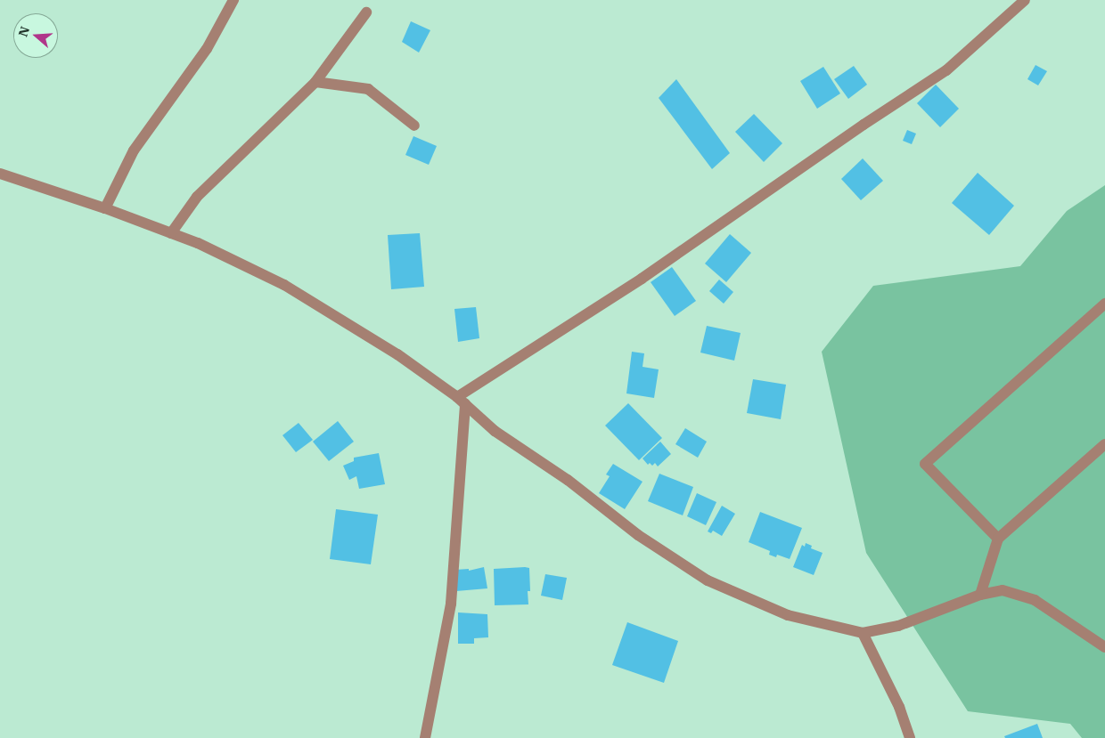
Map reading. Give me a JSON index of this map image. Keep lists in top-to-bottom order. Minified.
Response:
{"north":"left"}
